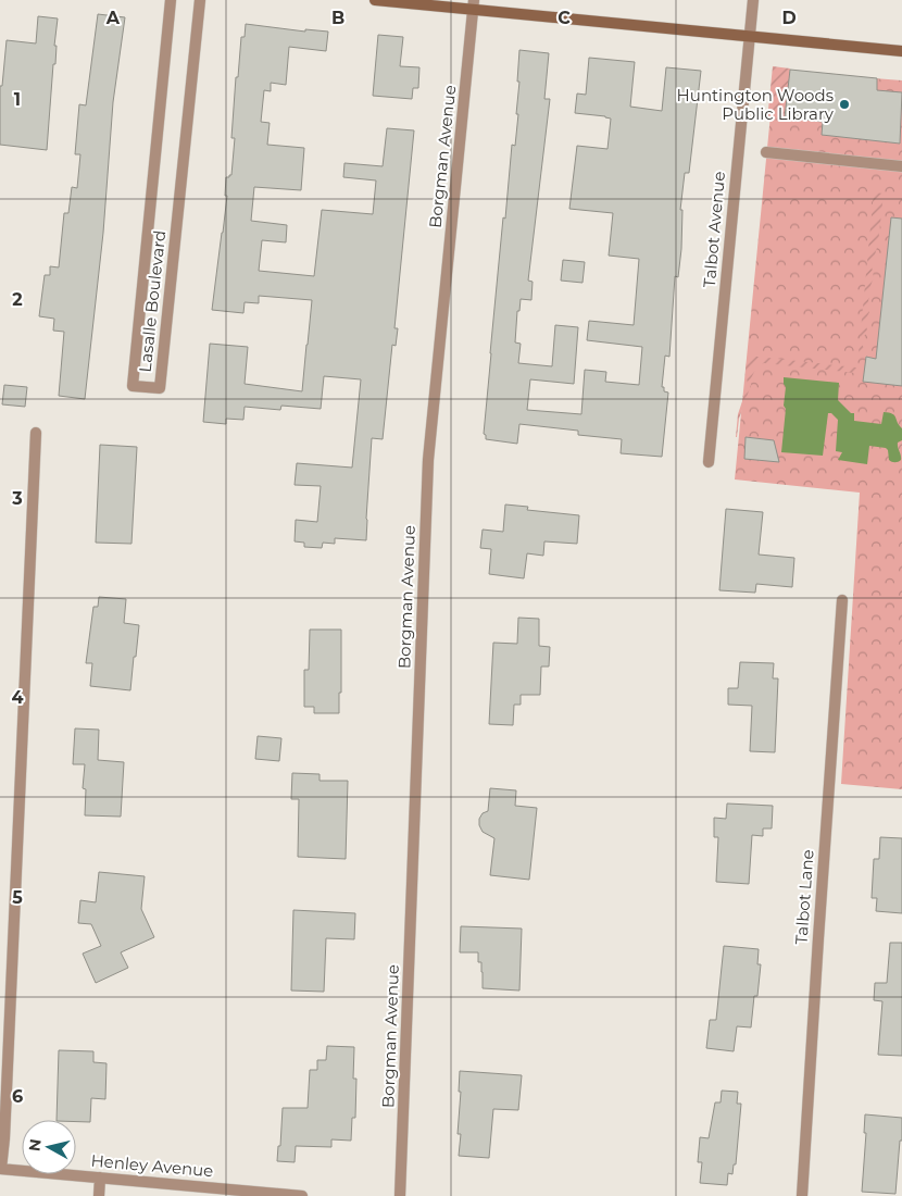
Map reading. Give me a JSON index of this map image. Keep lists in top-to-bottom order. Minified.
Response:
{"streets":{"street":["Borgman Avenue","Talbot Avenue","Lasalle Boulevard","Talbot Lane","Henley Avenue"]},"places":["Huntington Woods Public Library"],"north":"left","grid":{"columns":["A","B","C","D"],"rows":["1","2","3","4","5","6"]}}
